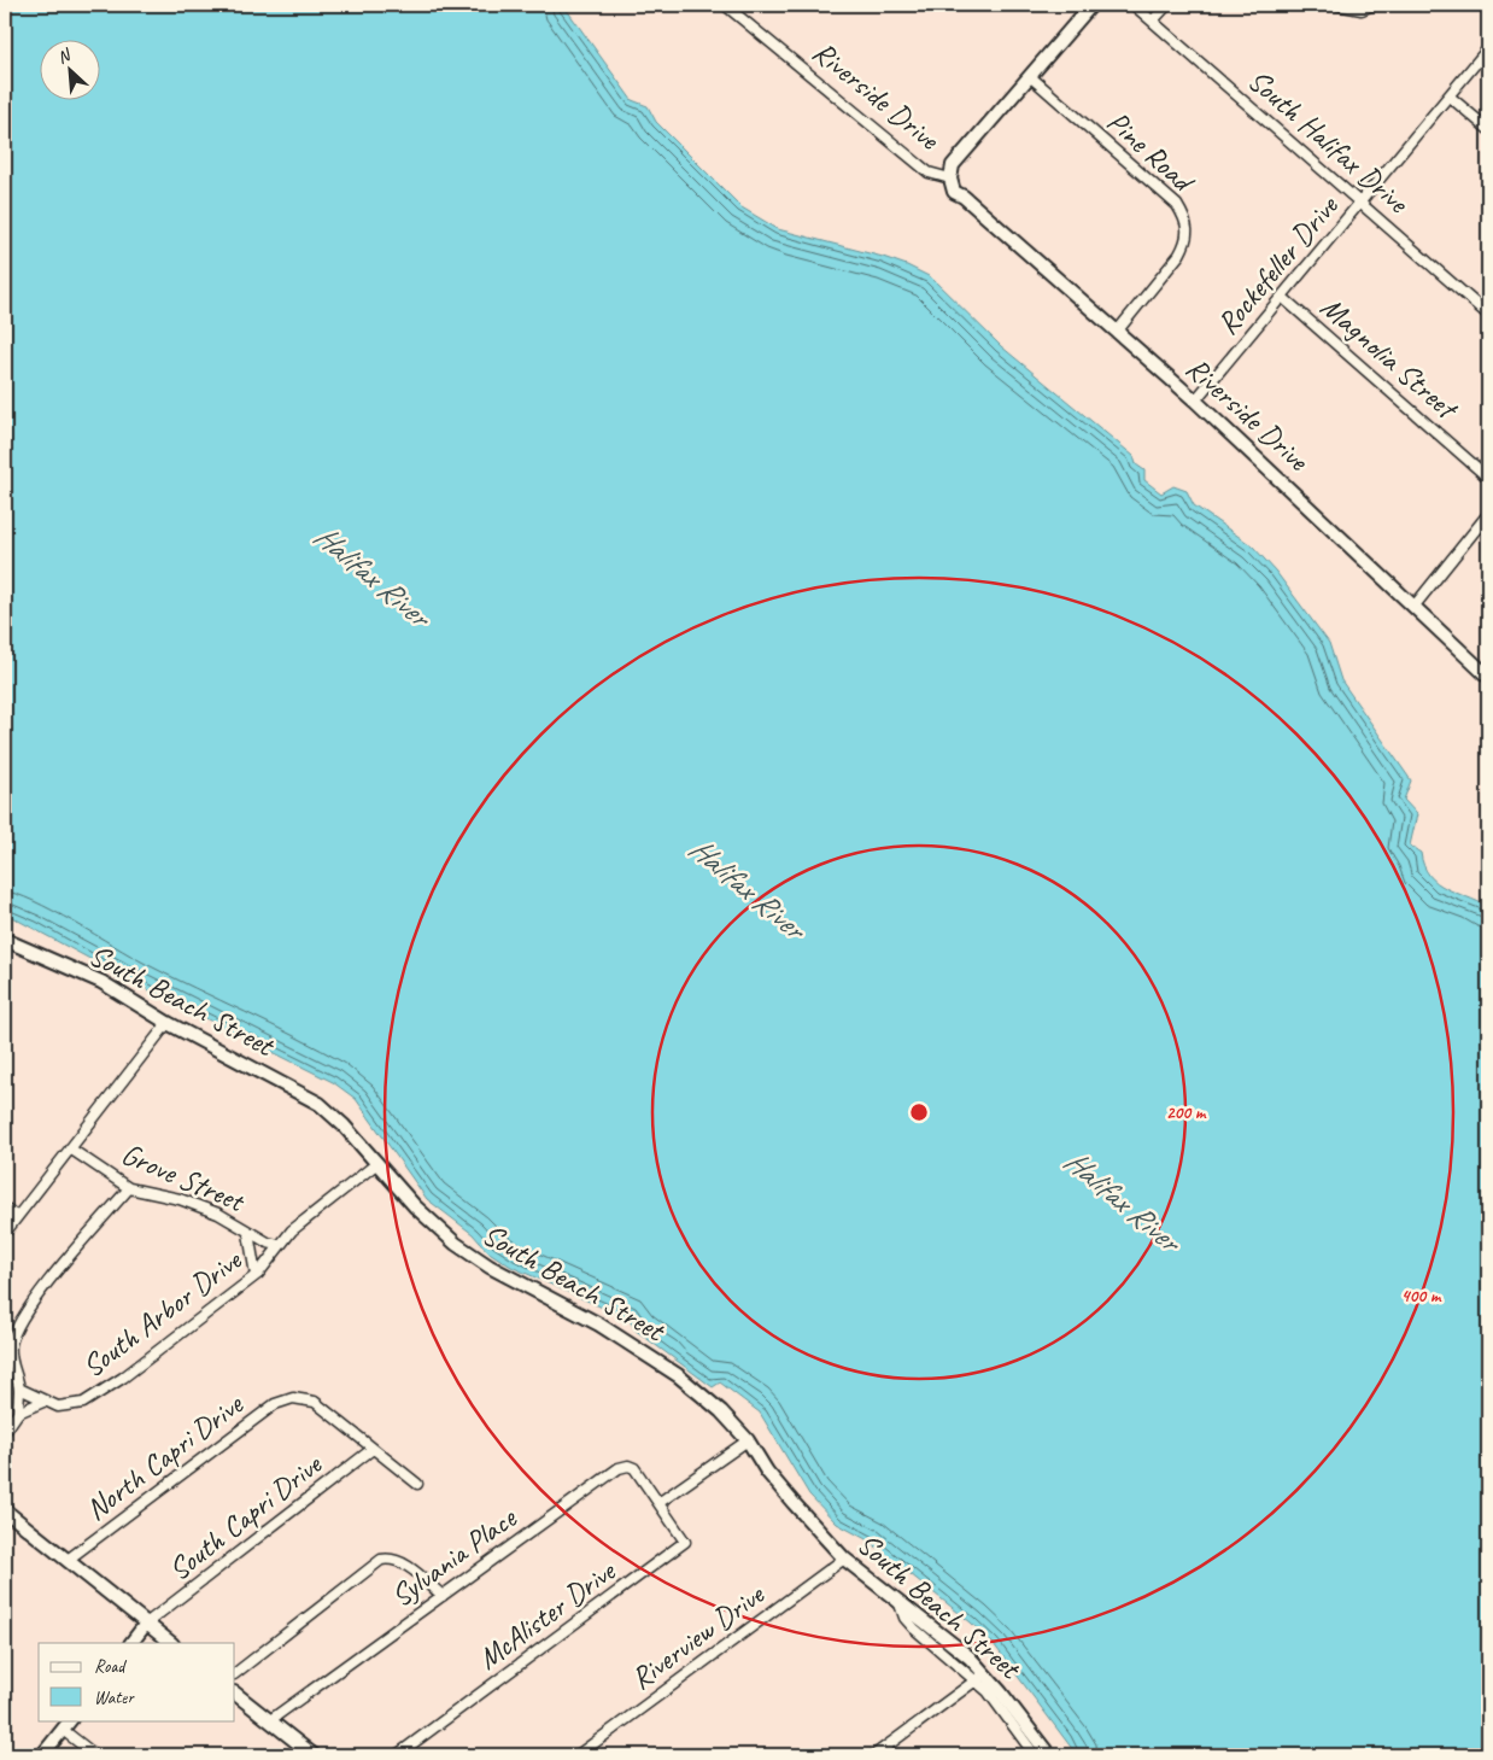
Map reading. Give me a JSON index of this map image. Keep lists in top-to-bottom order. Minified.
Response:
{"streets":{"street":["Riverside Drive","South Halifax Drive","Pine Road","Rockefeller Drive","Magnolia Street","South Beach Street","Grove Street","South Arbor Drive","North Capri Drive","South Capri Drive","Sylvania Place","McAlister Drive","Riverview Drive"]},"crossings":[["Riverside Drive","Pine Road"],["Riverside Drive","Rockefeller Drive"],["South Halifax Drive","Rockefeller Drive"],["Rockefeller Drive","Magnolia Street"],["South Beach Street","South Arbor Drive"],["South Beach Street","Riverview Drive"],["Grove Street","South Arbor Drive"],["North Capri Drive","South Capri Drive"],["Sylvania Place","McAlister Drive"]],"water":["Halifax River"],"legend":["Road","Water"],"north":"top left","rings":["200 m","400 m"]}
